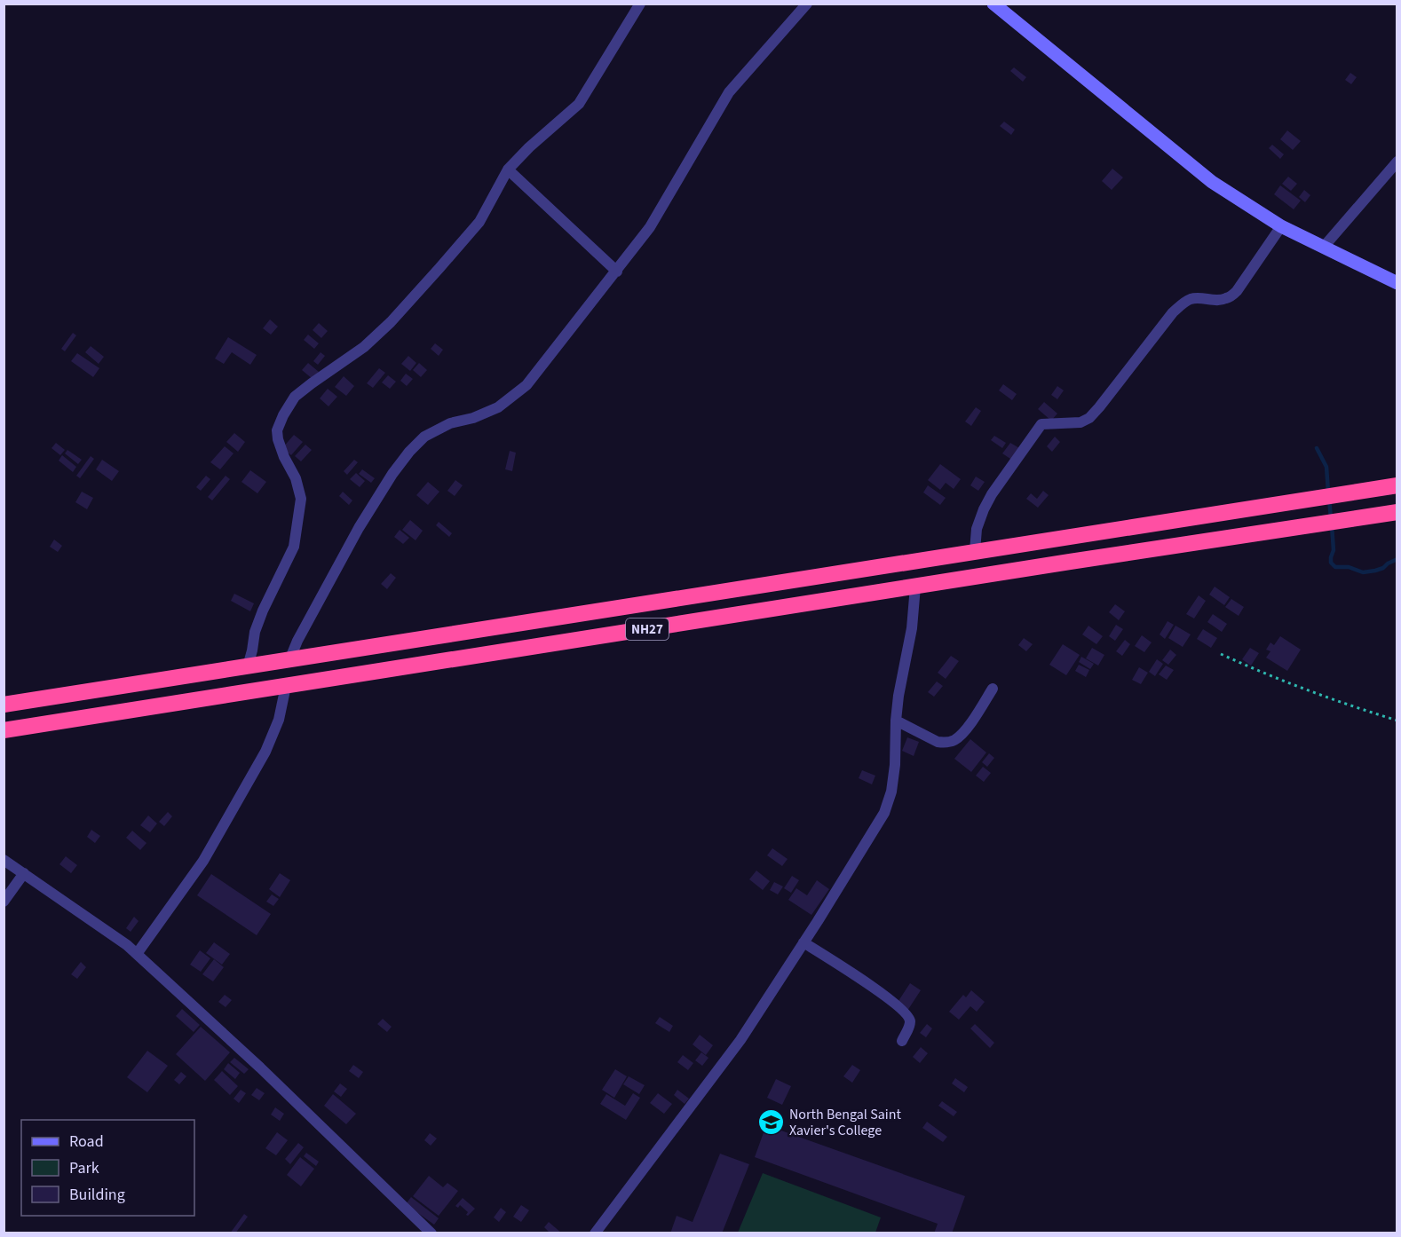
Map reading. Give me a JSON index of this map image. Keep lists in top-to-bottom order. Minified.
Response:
{"streets":{"highway":["NH27"]},"places":{"school or university":["North Bengal Saint Xavier's College"]},"legend":["Road","Park","Building"]}
